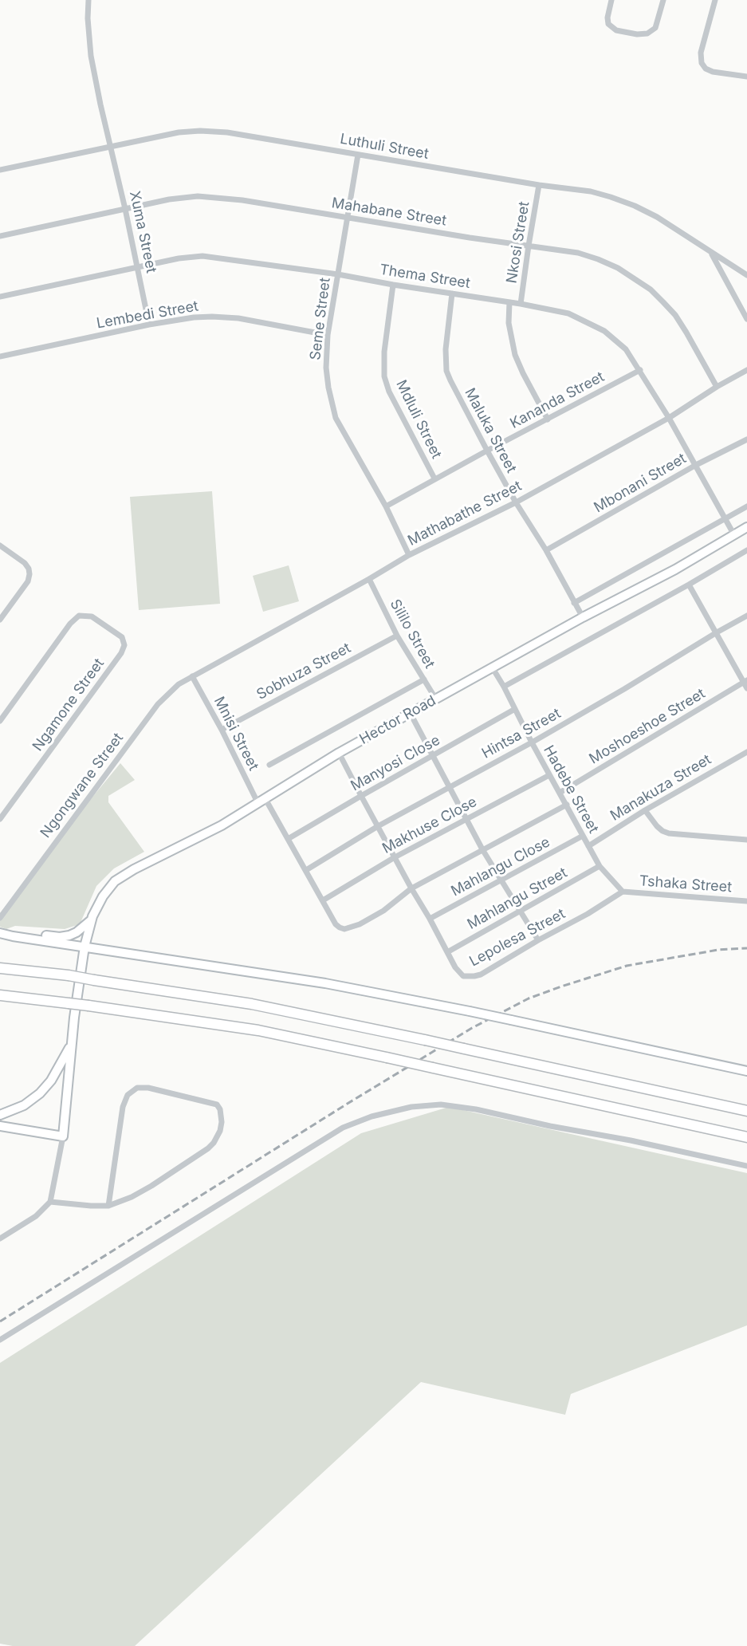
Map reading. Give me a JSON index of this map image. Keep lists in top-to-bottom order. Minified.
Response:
{"streets":{"main road":["Hector Road"],"street":["Luthuli Street","Mahabane Street","Xuma Street","Nkosi Street","Thema Street","Lembedi Street","Seme Street","Kananda Street","Mdluli Street","Maluka Street","Mbonani Street","Mathabathe Street","Sililo Street","Sobhuza Street","Ngamone Street","Moshoeshoe Street","Mnisi Street","Hintsa Street","Manyosi Close","Ngongwane Street","Manakuza Street","Hadebe Street","Makhuse Close","Mahlangu Close","Tshaka Street","Mahlangu Street","Lepolesa Street"]},"crossings":[["Luthuli Street","Xuma Street"],["Luthuli Street","Nkosi Street"],["Luthuli Street","Seme Street"],["Mahabane Street","Xuma Street"],["Mahabane Street","Nkosi Street"],["Mahabane Street","Seme Street"],["Mahabane Street","Mathabathe Street"],["Xuma Street","Thema Street"],["Xuma Street","Lembedi Street"],["Nkosi Street","Thema Street"],["Nkosi Street","Kananda Street"],["Thema Street","Seme Street"],["Thema Street","Kananda Street"],["Thema Street","Mdluli Street"],["Thema Street","Maluka Street"],["Thema Street","Mbonani Street"],["Thema Street","Mathabathe Street"],["Thema Street","Hector Road"],["Lembedi Street","Seme Street"],["Seme Street","Kananda Street"],["Seme Street","Mathabathe Street"],["Kananda Street","Mdluli Street"],["Kananda Street","Maluka Street"],["Maluka Street","Mbonani Street"],["Maluka Street","Mathabathe Street"],["Maluka Street","Hector Road"],["Mathabathe Street","Sililo Street"],["Mathabathe Street","Mnisi Street"],["Mathabathe Street","Ngongwane Street"],["Sililo Street","Sobhuza Street"],["Sililo Street","Hector Road"],["Sobhuza Street","Mnisi Street"],["Hector Road","Mnisi Street"],["Hector Road","Hadebe Street"],["Hector Road","Lepolesa Street"],["Moshoeshoe Street","Hadebe Street"],["Mnisi Street","Ngongwane Street"],["Hintsa Street","Hadebe Street"],["Hintsa Street","Lepolesa Street"],["Manyosi Close","Hadebe Street"],["Manyosi Close","Lepolesa Street"],["Manakuza Street","Hadebe Street"],["Hadebe Street","Makhuse Close"],["Hadebe Street","Mahlangu Close"],["Hadebe Street","Tshaka Street"],["Hadebe Street","Mahlangu Street"],["Hadebe Street","Lepolesa Street"],["Makhuse Close","Lepolesa Street"],["Mahlangu Close","Lepolesa Street"],["Tshaka Street","Lepolesa Street"],["Mahlangu Street","Lepolesa Street"]]}
